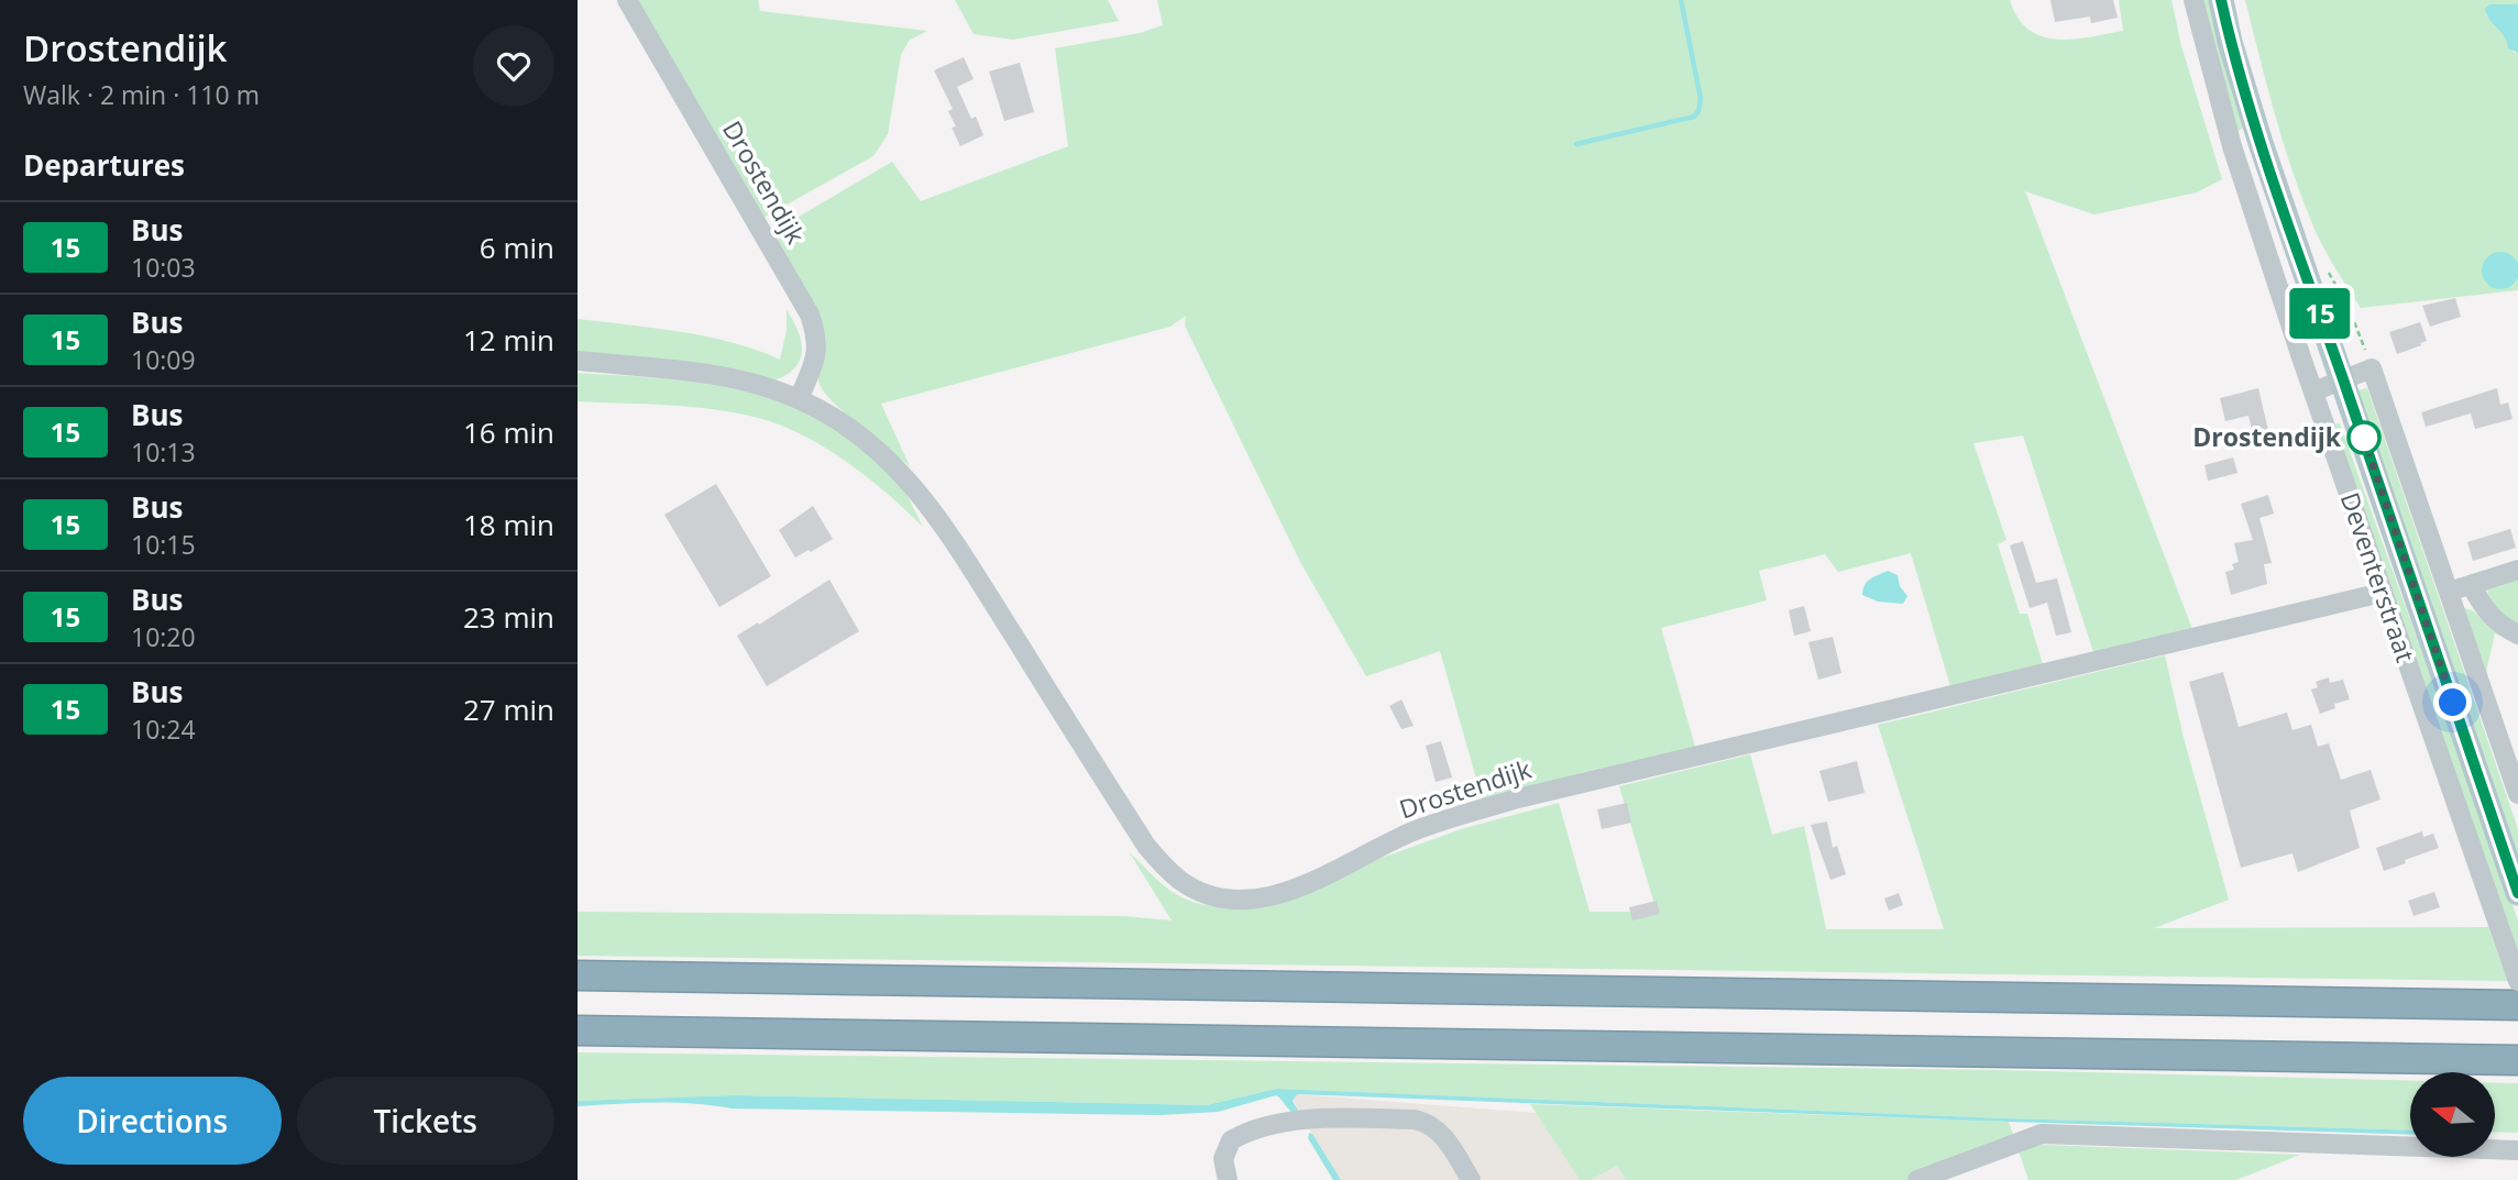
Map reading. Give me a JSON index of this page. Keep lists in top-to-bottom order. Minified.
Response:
{"streets":{"main road":["Deventerstraat"],"street":["Drostendijk"]},"crossings":[["Drostendijk","Deventerstraat"]],"places":["Drostendijk"],"lines":["bus line 15"],"north":"left","page":{"heading":[["Drostendijk","Walk · 2 min · 110 m"],"Departures"],"on_map":"15","list":[{"mark":"15","name":"Bus","note":"10:03","value":"6 min"},{"mark":"15","name":"Bus","note":"10:09","value":"12 min"},{"mark":"15","name":"Bus","note":"10:13","value":"16 min"},{"mark":"15","name":"Bus","note":"10:15","value":"18 min"},{"mark":"15","name":"Bus","note":"10:20","value":"23 min"},{"mark":"15","name":"Bus","note":"10:24","value":"27 min"}],"buttons":["Directions","Tickets"]}}
